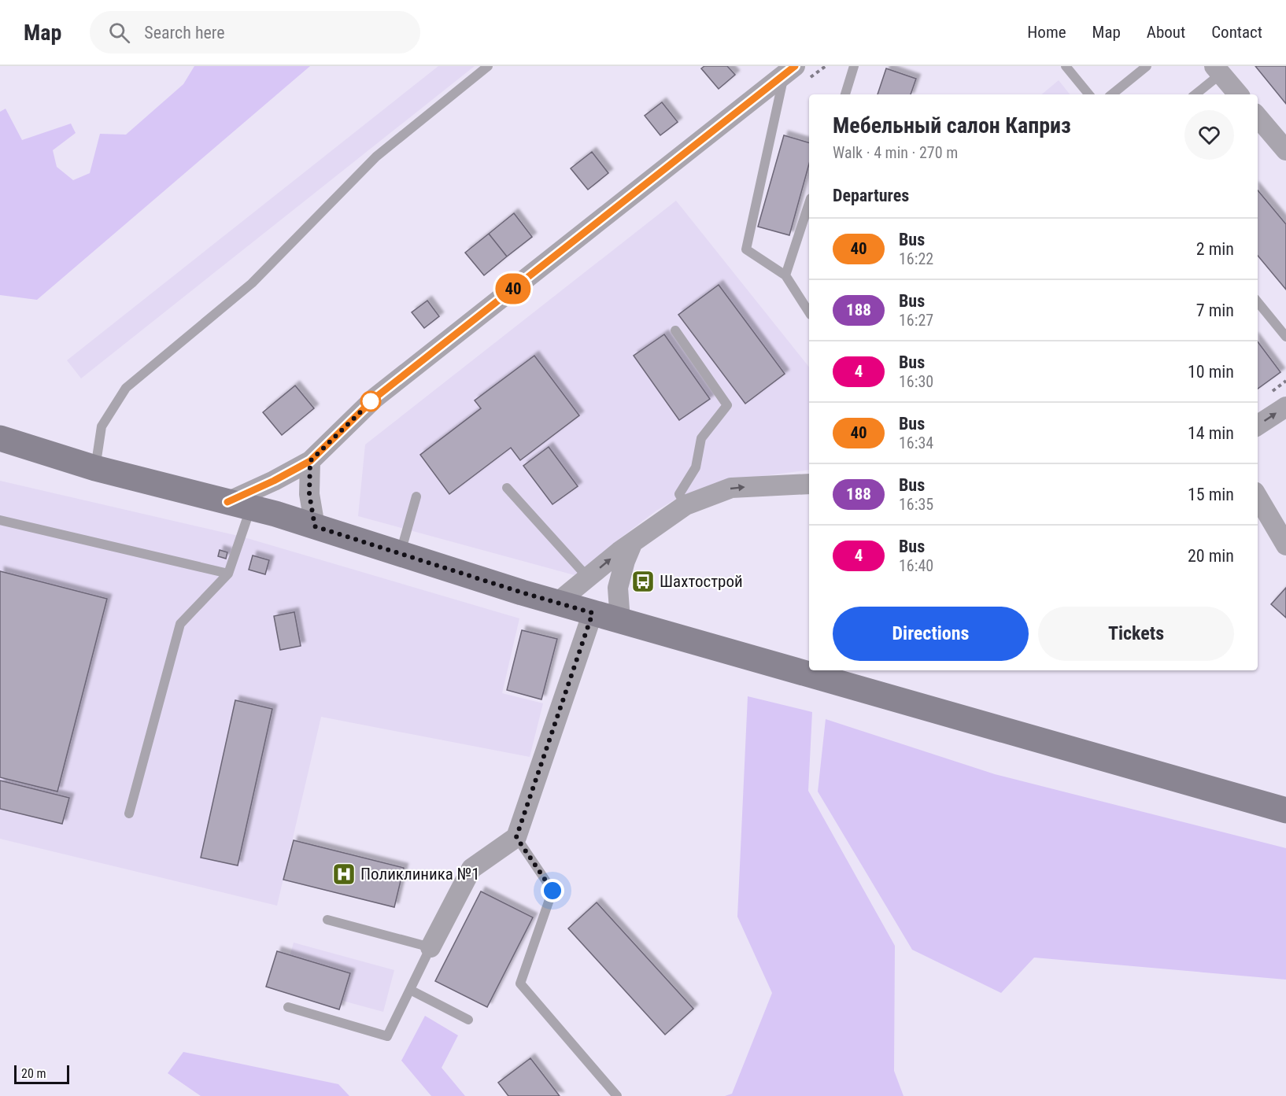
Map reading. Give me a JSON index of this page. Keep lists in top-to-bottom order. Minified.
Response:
{"places":{"bus stop":["Шахтострой"],"hospital":["Поликлиника №1"]},"lines":["bus line 40"],"scale_bar":"20 m","page":{"header":"Map","search":"Search here","nav":["Home","Map","About","Contact"],"on_map":"40","heading":[["Мебельный салон Каприз","Walk · 4 min · 270 m"],"Departures"],"list":[{"mark":"40","name":"Bus","note":"16:22","value":"2 min"},{"mark":"188","name":"Bus","note":"16:27","value":"7 min"},{"mark":"4","name":"Bus","note":"16:30","value":"10 min"},{"mark":"40","name":"Bus","note":"16:34","value":"14 min"},{"mark":"188","name":"Bus","note":"16:35","value":"15 min"},{"mark":"4","name":"Bus","note":"16:40","value":"20 min"}],"buttons":["Directions","Tickets"],"scale":"20 m"}}
